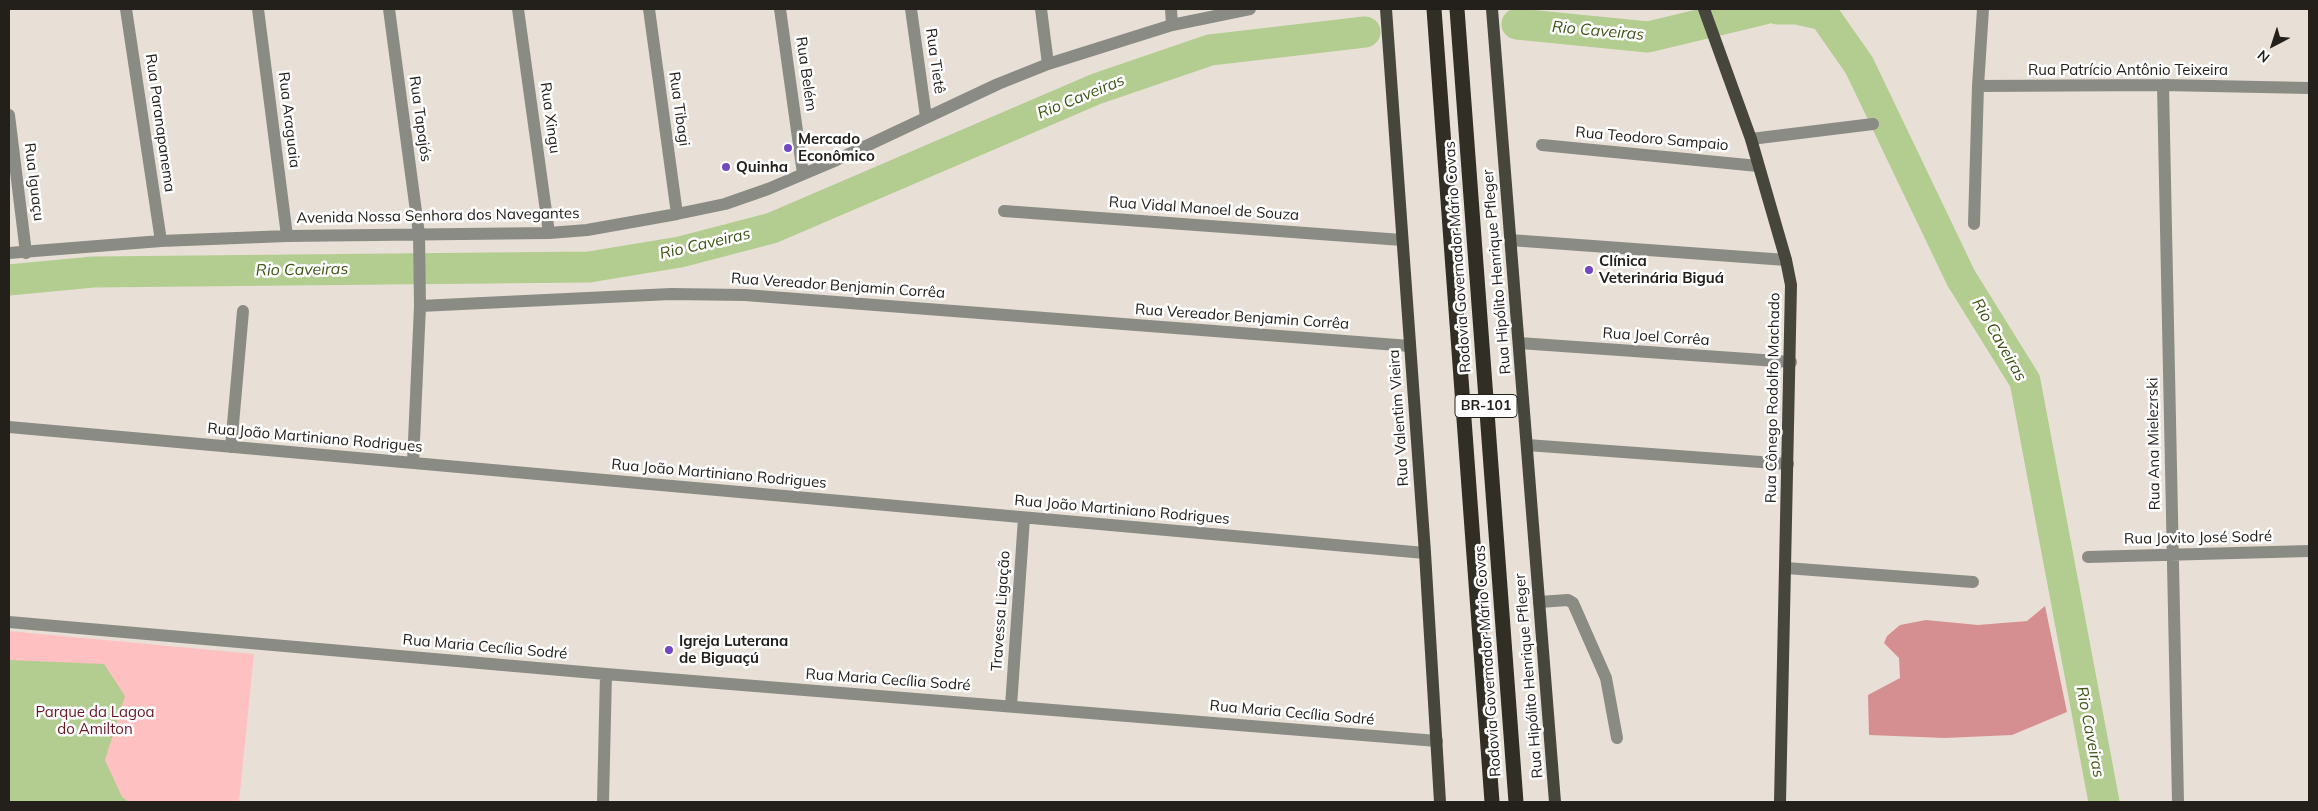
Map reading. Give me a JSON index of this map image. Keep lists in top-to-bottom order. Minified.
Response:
{"streets":{"highway":["Rodovia Governador Mário Covas","BR-101"],"main road":["Rua Hipólito Henrique Pfleger","Rua Cônego Rodolfo Machado","Rua Valentim Vieira"],"street":["Rua Tietê","Rua Patrício Antônio Teixeira","Rua Belém","Rua Tibagi","Rua Xingu","Rua Tapajós","Rua Araguaia","Rua Paranapanema","Rua Teodoro Sampaio","Rua Iguaçu","Rua Vidal Manoel de Souza","Avenida Nossa Senhora dos Navegantes","Rua Vereador Benjamin Corrêa","Rua Joel Corrêa","Rua João Martiniano Rodrigues","Rua Ana Mielezrski","Rua Jovito José Sodré","Travessa Ligação","Rua Maria Cecília Sodré"]},"crossings":[["Rua Tietê","Avenida Nossa Senhora dos Navegantes"],["Rua Patrício Antônio Teixeira","Rua Ana Mielezrski"],["Rua Belém","Avenida Nossa Senhora dos Navegantes"],["Rua Tibagi","Avenida Nossa Senhora dos Navegantes"],["Rua Xingu","Avenida Nossa Senhora dos Navegantes"],["Rua Tapajós","Avenida Nossa Senhora dos Navegantes"],["Rua Tapajós","Rua Vereador Benjamin Corrêa"],["Rua Araguaia","Avenida Nossa Senhora dos Navegantes"],["Rua Paranapanema","Avenida Nossa Senhora dos Navegantes"],["Rua Teodoro Sampaio","Rua Cônego Rodolfo Machado"],["Rua Iguaçu","Avenida Nossa Senhora dos Navegantes"],["Rua Vidal Manoel de Souza","Rua Valentim Vieira"],["Rua Hipólito Henrique Pfleger","Rua Joel Corrêa"],["Rua Vereador Benjamin Corrêa","Rua Valentim Vieira"],["Rua Joel Corrêa","Rua Cônego Rodolfo Machado"],["Rua Valentim Vieira","Rua João Martiniano Rodrigues"],["Rua Valentim Vieira","Rua Maria Cecília Sodré"],["Rua João Martiniano Rodrigues","Travessa Ligação"],["Rua Ana Mielezrski","Rua Jovito José Sodré"],["Travessa Ligação","Rua Maria Cecília Sodré"]],"water":["Rio Caveiras"],"parks":["Parque da Lagoa do Amilton"],"places":["Mercado Econômico","Quinha","Clínica Veterinária Biguá","Igreja Luterana de Biguaçú"],"north":"bottom left"}
